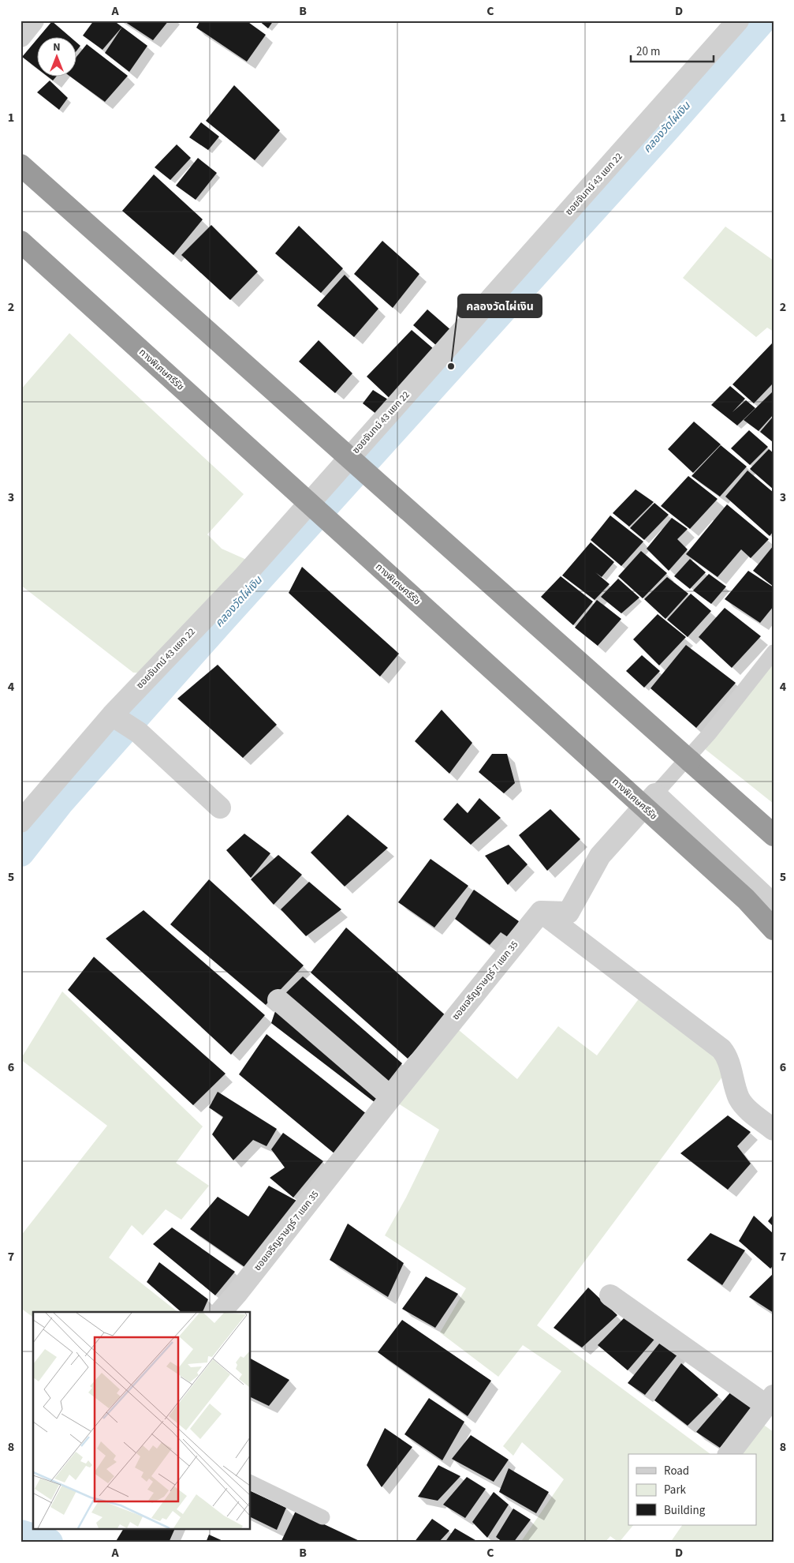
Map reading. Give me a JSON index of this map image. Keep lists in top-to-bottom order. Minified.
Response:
{"streets":{"highway":["ทางพิเศษศรีรัช"],"street":["ซอยจันทน์ 43 แยก 22","ซอยเจริญราษฎร์ 7 แยก 35"]},"water":["คลองวัดไผ่เงิน"],"places":["คลองวัดไผ่เงิน"],"legend":["Road","Park","Building"],"scale_bar":"20 m","north":"top","grid":{"columns":["A","B","C","D"],"rows":["1","2","3","4","5","6","7","8"]}}
